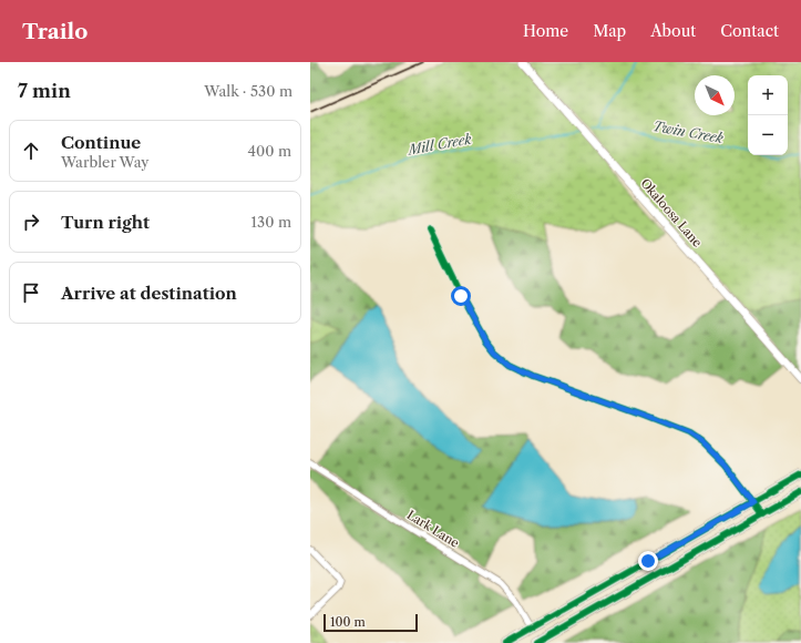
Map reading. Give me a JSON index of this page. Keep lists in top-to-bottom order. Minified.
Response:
{"streets":{"street":["Okaloosa Lane","Lark Lane"]},"water":["Twin Creek","Mill Creek"],"scale_bar":"100 m","north":"bottom right","page":{"header":"Trailo","nav":["Home","Map","About","Contact"],"heading":["7 min","Walk · 530 m"],"map_buttons":["+","−"],"list":[["Continue","Warbler Way","400 m"],["Turn right","130 m"],"Arrive at destination"],"scale":"100 m"}}
